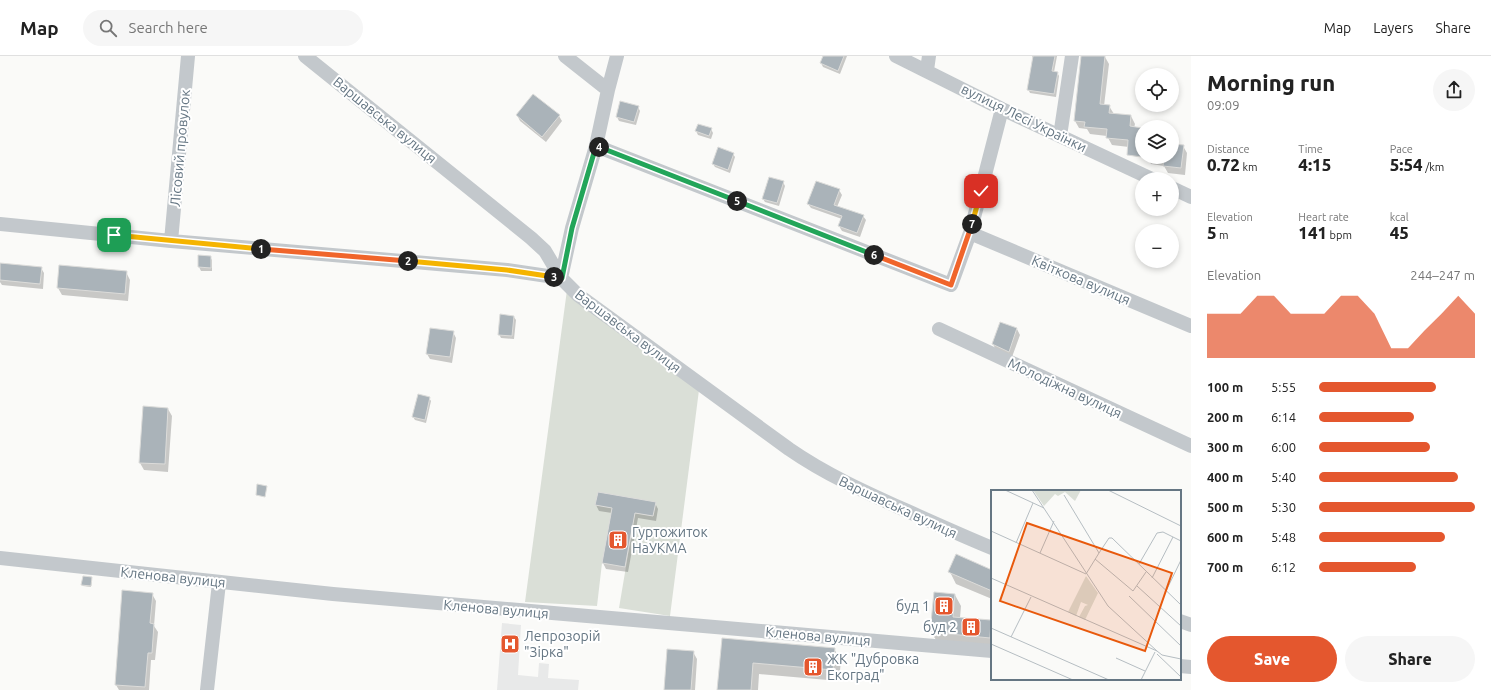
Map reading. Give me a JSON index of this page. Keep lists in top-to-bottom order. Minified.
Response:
{"streets":{"street":["вулиця Лесі Українки","Варшавська вулиця","Лісовий провулок","Квіткова вулиця","Молодіжна вулиця","Кленова вулиця"]},"places":{"building":["Гуртожиток НаУКМА","буд 1","буд 2","ЖК \"Дубровка Екоград\""],"hospital":["Лепрозорій \"Зірка\""]},"page":{"header":"Map","search":"Search here","nav":["Map","Layers","Share"],"heading":["Morning run","09:09"],"map_buttons":["+","−"],"stats":[["Distance","0.72 km"],["Time","4:15"],["Pace","5:54 /km"],["Elevation","5 m"],["Heart rate","141 bpm"],["kcal","45"]],"pins":["4","5","7","1","6","2","3"],"chart":["Elevation","244–247 m"],"list":[{"name":"100 m","note":"5:55"},{"name":"200 m","note":"6:14"},{"name":"300 m","note":"6:00"},{"name":"400 m","note":"5:40"},{"name":"500 m","note":"5:30"},{"name":"600 m","note":"5:48"},{"name":"700 m","note":"6:12"}],"buttons":["Save","Share"]}}
